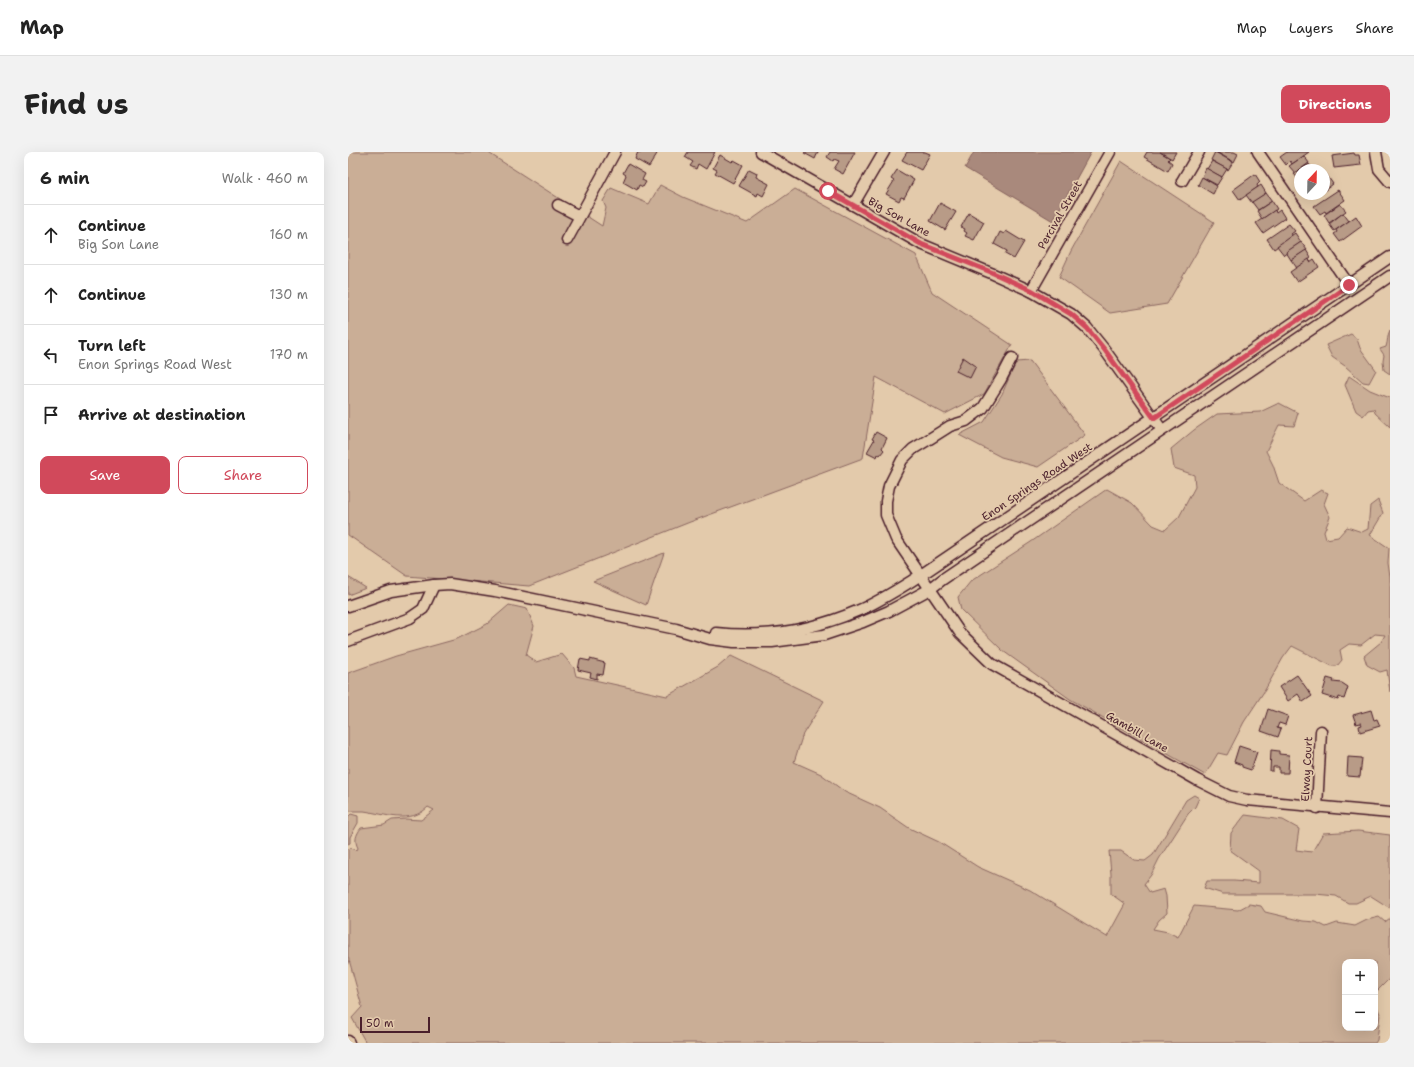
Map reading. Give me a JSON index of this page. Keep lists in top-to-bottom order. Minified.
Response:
{"streets":{"street":["Percival Street","Big Son Lane","Enon Springs Road West","Gambill Lane","Elway Court"]},"crossings":[["Percival Street","Big Son Lane"],["Big Son Lane","Enon Springs Road West"],["Enon Springs Road West","Gambill Lane"],["Gambill Lane","Elway Court"]],"scale_bar":"50 m","north":"top","page":{"header":"Map","nav":["Map","Layers","Share"],"title":"Find us","buttons":["Directions",["Save","Share"]],"heading":["6 min","Walk · 460 m"],"list":[["Continue","Big Son Lane","160 m"],["Continue","130 m"],["Turn left","Enon Springs Road West","170 m"],"Arrive at destination"],"map_buttons":["+","−"],"scale":"50 m"}}
